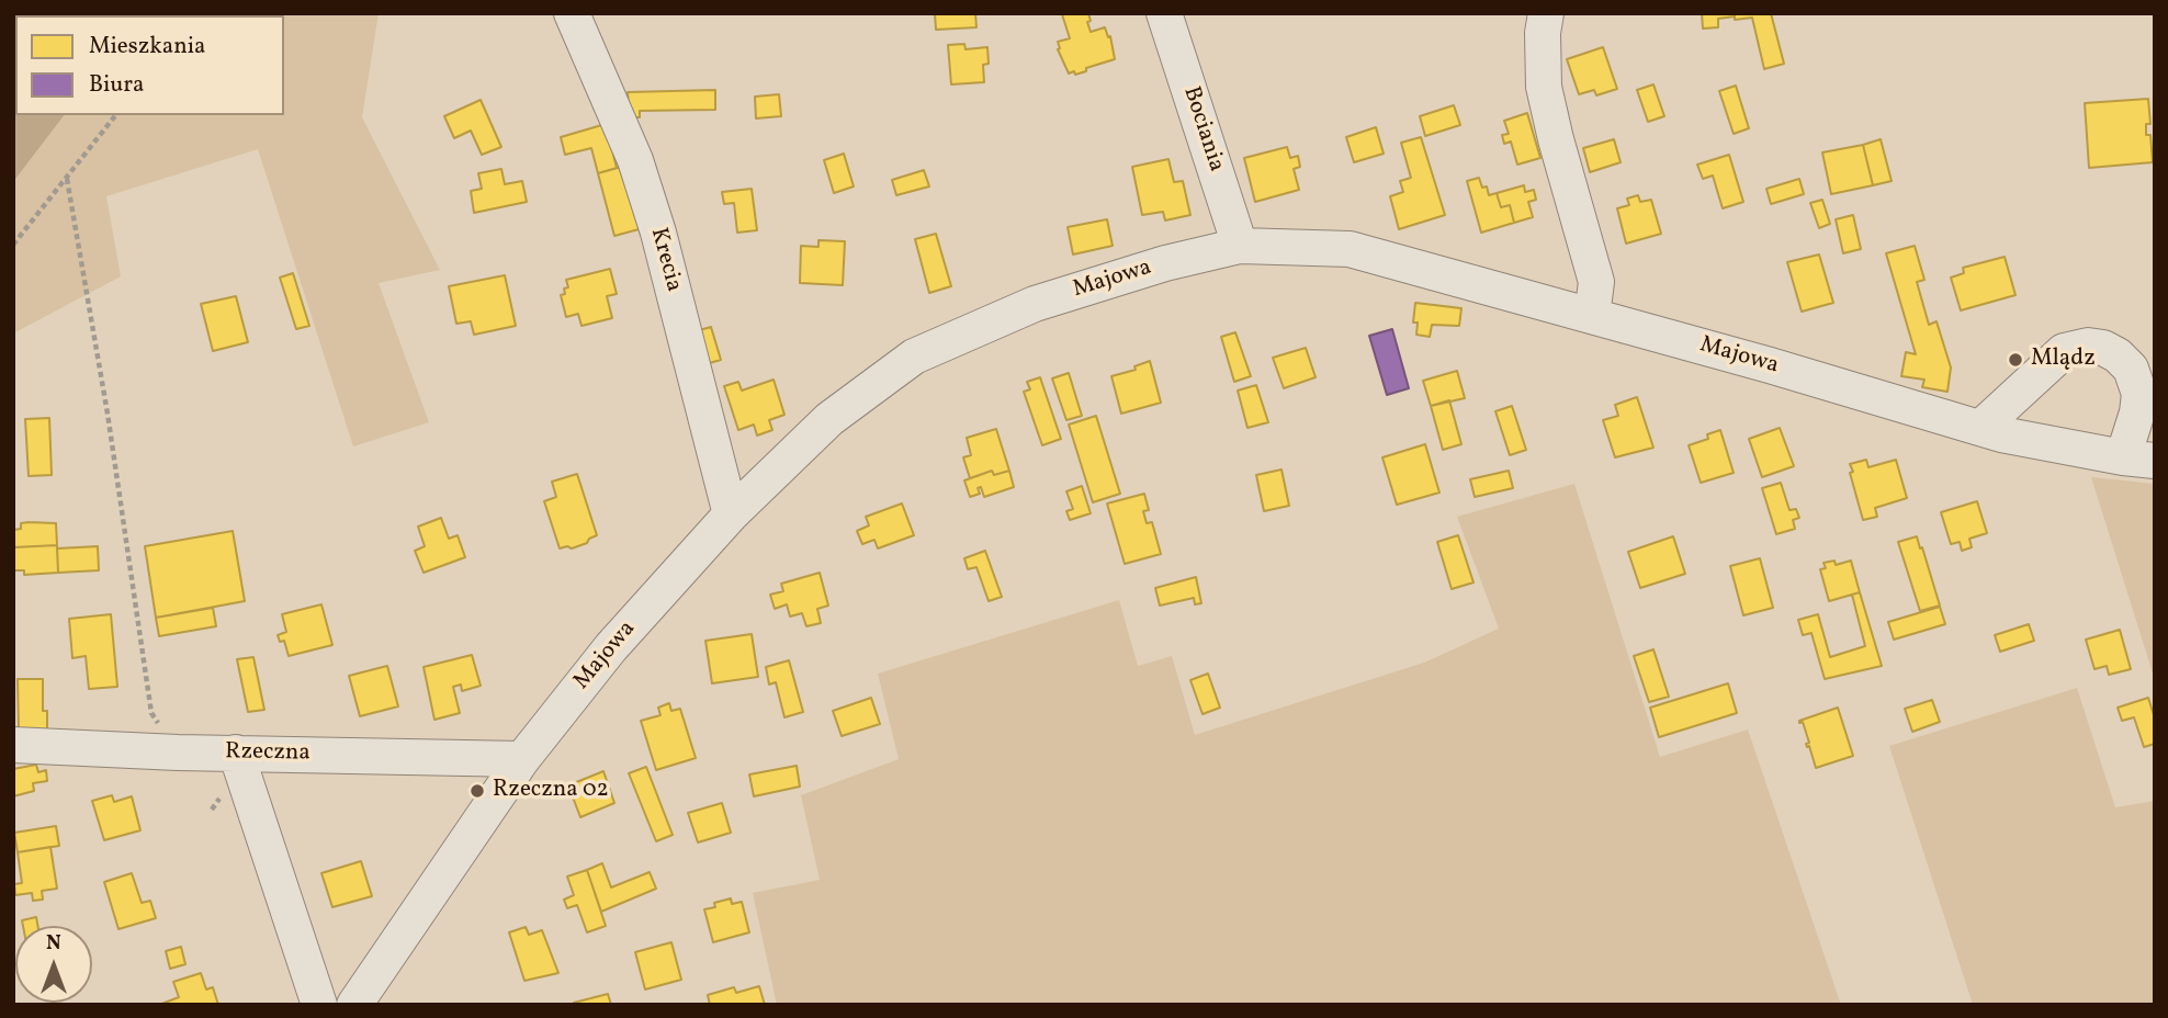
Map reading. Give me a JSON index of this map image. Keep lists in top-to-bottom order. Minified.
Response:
{"streets":{"street":["Bociania","Krecia","Majowa","Rzeczna"]},"crossings":[["Bociania","Majowa"],["Krecia","Majowa"],["Majowa","Rzeczna"]],"places":["Mlądz","Rzeczna 02"],"legend":["Mieszkania","Biura"],"north":"top"}
